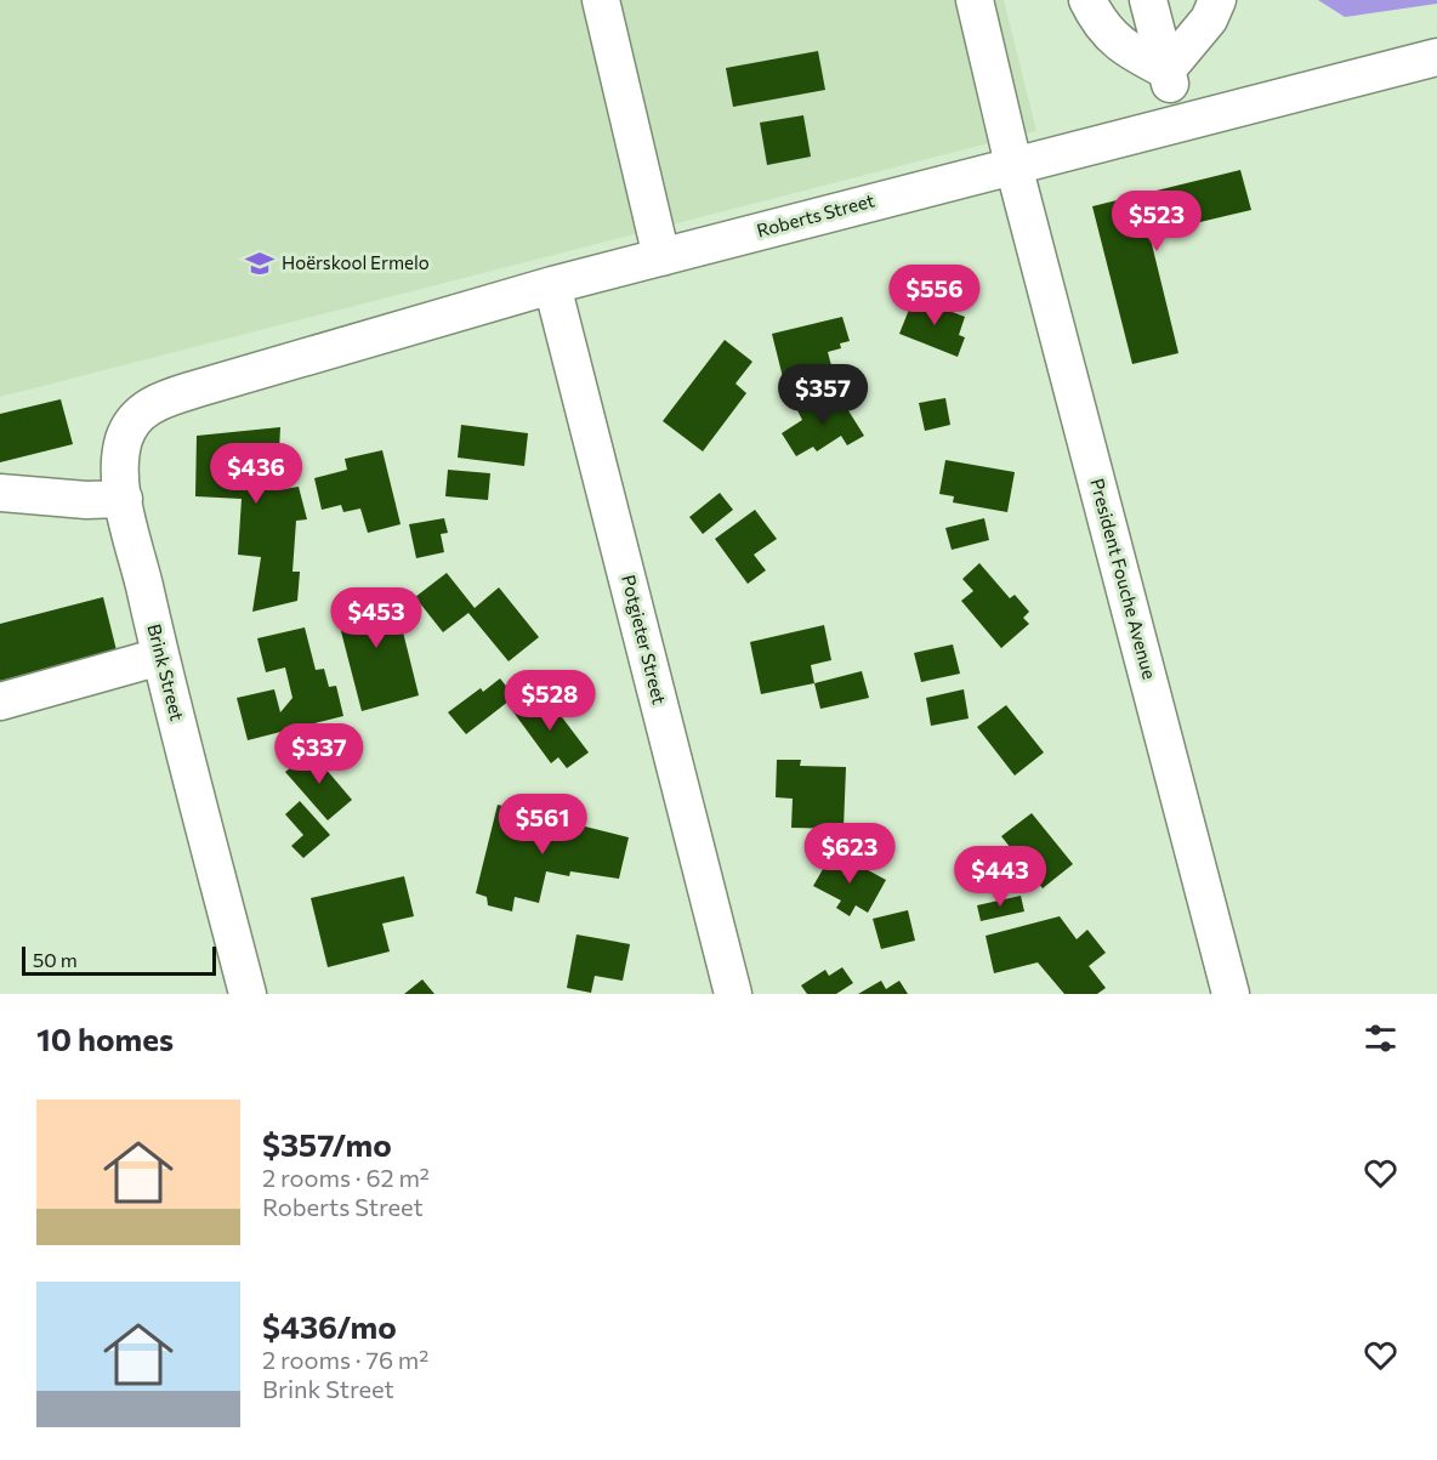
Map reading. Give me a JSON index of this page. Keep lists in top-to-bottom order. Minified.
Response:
{"streets":{"street":["Roberts Street","President Fouche Avenue","Potgieter Street","Brink Street"]},"crossings":[["Roberts Street","President Fouche Avenue"],["Roberts Street","Potgieter Street"],["Roberts Street","Brink Street"]],"places":{"school or university":["Hoërskool Ermelo"]},"scale_bar":"50 m","page":{"price":["$523","$556","$357","$436","$453","$528","$337","$561","$623","$443"],"scale":"50 m","heading":"10 homes","list":[{"name":"$357/mo","note":"2 rooms · 62 m² · Roberts Street"},{"name":"$436/mo","note":"2 rooms · 76 m² · Brink Street"}]}}
